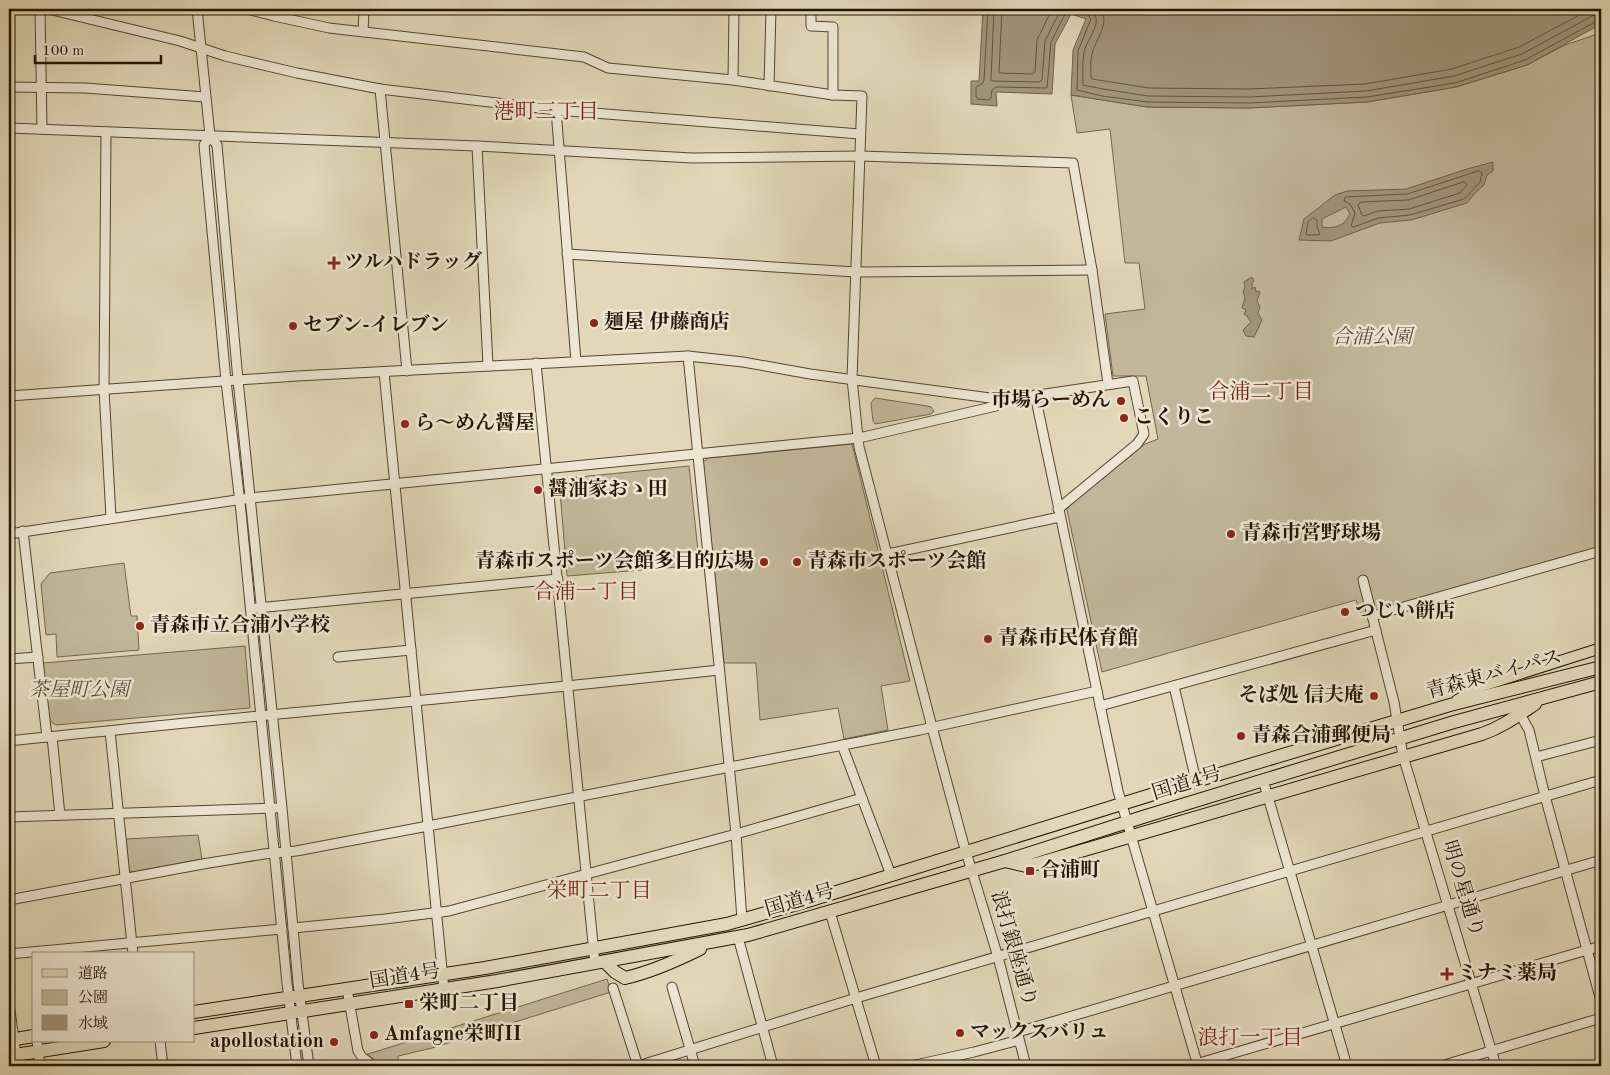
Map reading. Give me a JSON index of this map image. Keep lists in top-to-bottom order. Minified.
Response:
{"streets":{"highway":["青森東バイパス","国道4号"],"street":["明の星通り","浪打銀座通り"]},"crossings":[["青森東バイパス","国道4号"],["青森東バイパス","明の星通り"],["国道4号","明の星通り"],["国道4号","浪打銀座通り"]],"districts":["港町三丁目","合浦二丁目","合浦一丁目","栄町二丁目","浪打一丁目"],"parks":["合浦公園","茶屋町公園"],"places":{"health":["ツルハドラッグ","ミナミ薬局"],"other":["麺屋 伊藤商店","セブン-イレブン","市場らーめん","こくりこ","ら～めん醤屋","醤油家おゝ田","青森市営野球場","青森市スポーツ会館多目的広場","青森市スポーツ会館","つじい餅店","青森市立合浦小学校","青森市民体育館","そば処 信夫庵","青森合浦郵便局","マックスバリュ","Amfagne栄町II","apollostation"],"transit":["合浦町","栄町二丁目"]},"legend":["道路","公園","水域"],"scale_bar":"100 m"}
